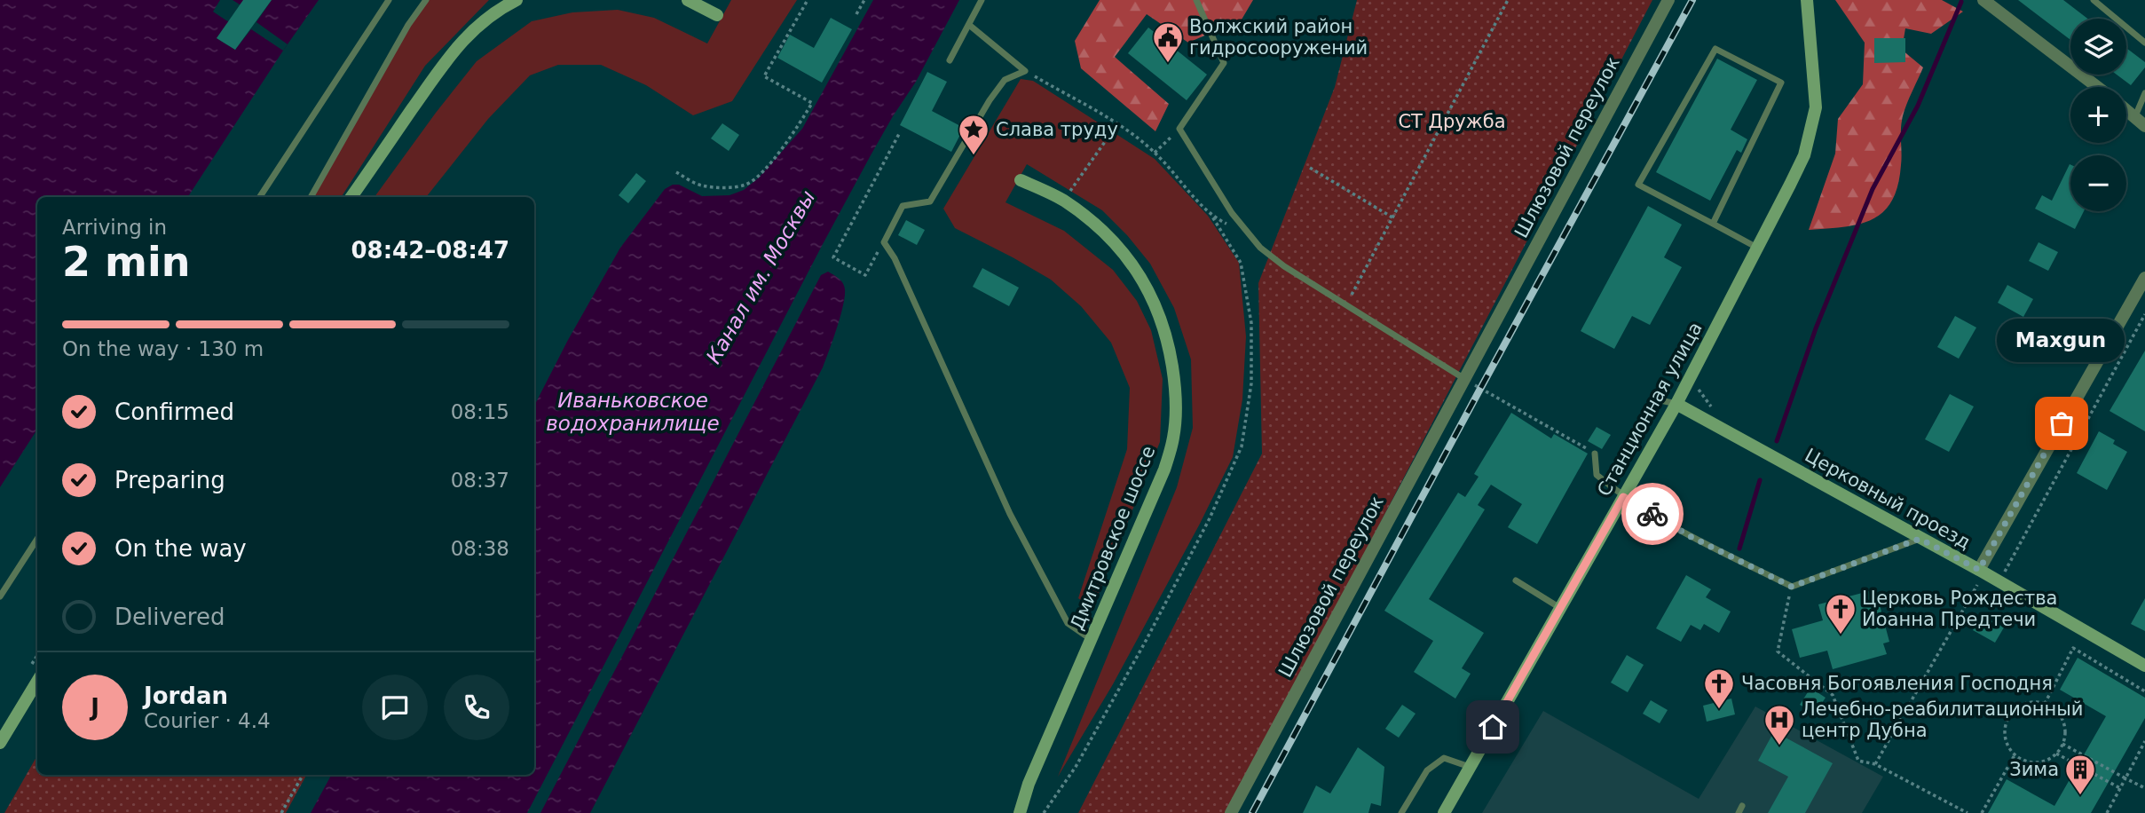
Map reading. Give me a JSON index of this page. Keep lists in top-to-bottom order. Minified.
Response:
{"streets":{"street":["Шлюзовой переулок","Станционная улица","Церковный проезд","Дмитровское шоссе"]},"crossings":[["Станционная улица","Церковный проезд"]],"water":["Канал им. Москвы","Иваньковское водохранилище"],"parks":["СТ Дружба"],"places":{"public building":["Волжский район гидросооружений"],"place":["Слава труду"],"other":["Maxgun"],"church":["Церковь Рождества Иоанна Предтечи","Часовня Богоявления Господня"],"hospital":["Лечебно-реабилитационный центр Дубна"],"building":["Зима"]},"page":{"map_buttons":["+","−"],"heading":["2 min","Arriving in","08:42–08:47"],"panel":["Jordan","Courier · 4.4"],"bar":"On the way · 130 m","bubble":"Maxgun","list":[["Confirmed","08:15"],["Preparing","08:37"],["On the way","08:38"],"Delivered"],"round":"J"}}
